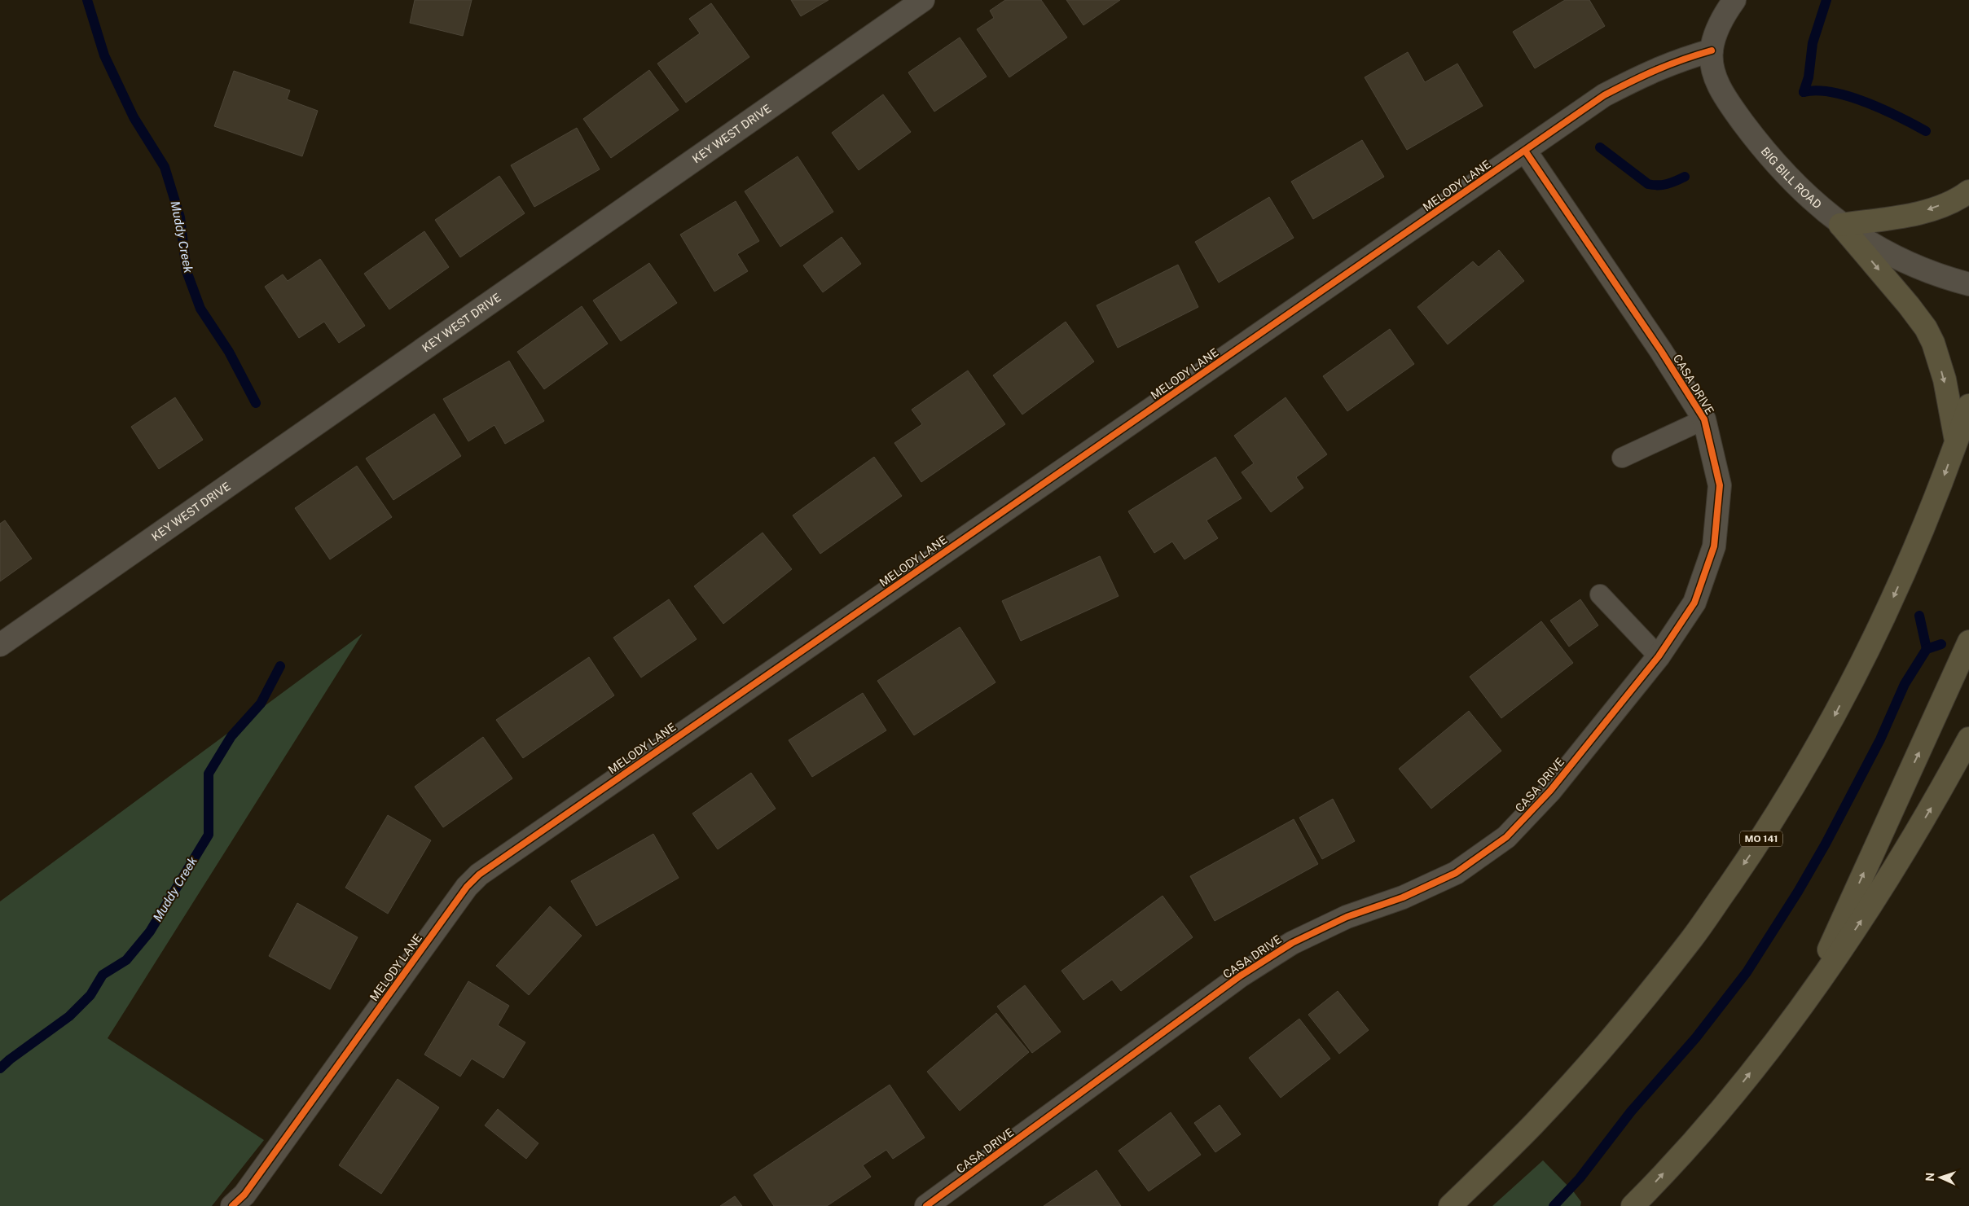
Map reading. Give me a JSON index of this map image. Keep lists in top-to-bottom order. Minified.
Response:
{"streets":{"highway":["MO 141"],"street":["KEY WEST DRIVE","BIG BILL ROAD","MELODY LANE","CASA DRIVE"]},"crossings":[["BIG BILL ROAD","MELODY LANE"],["MELODY LANE","CASA DRIVE"]],"water":["Muddy Creek"],"north":"left"}
